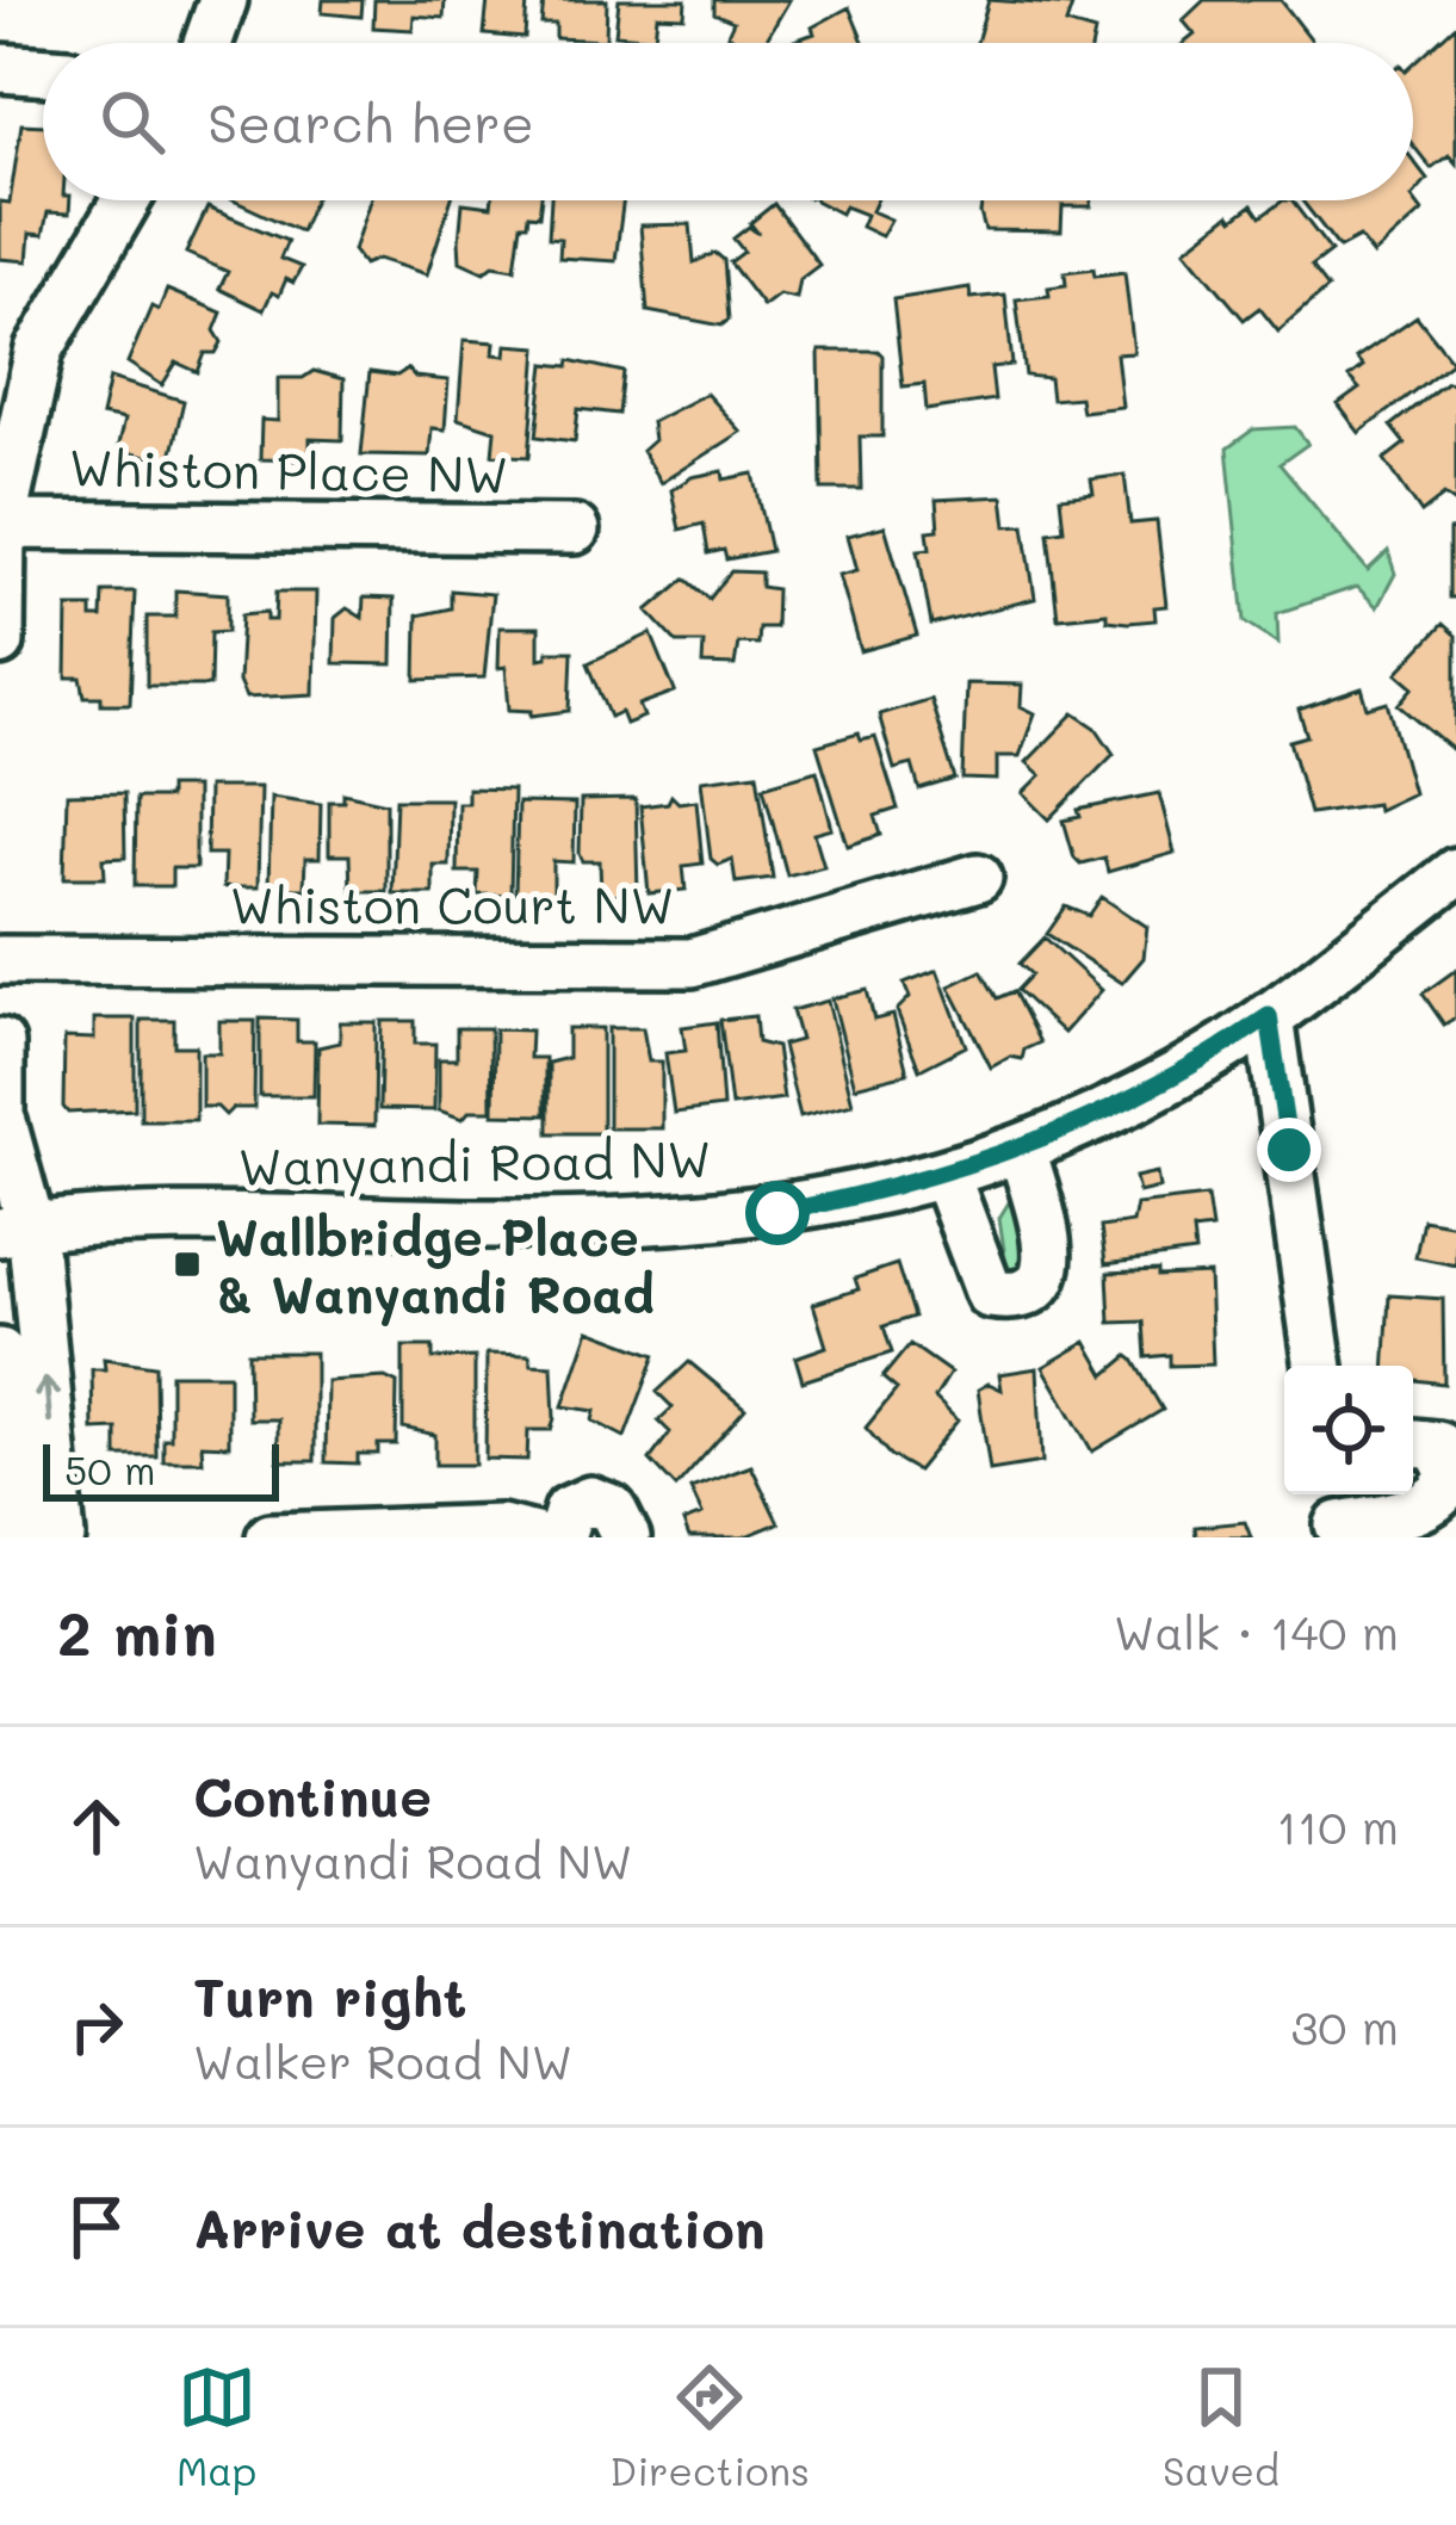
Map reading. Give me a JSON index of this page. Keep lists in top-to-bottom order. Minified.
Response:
{"streets":{"street":["Whiston Place NW","Whiston Court NW","Wanyandi Road NW"]},"places":{"transit":["Wallbridge Place & Wanyandi Road"]},"scale_bar":"50 m","page":{"search":"Search here","scale":"50 m","heading":["2 min","Walk · 140 m"],"list":[["Continue","Wanyandi Road NW","110 m"],["Turn right","Walker Road NW","30 m"],"Arrive at destination"],"nav":["Map","Directions","Saved"]}}
